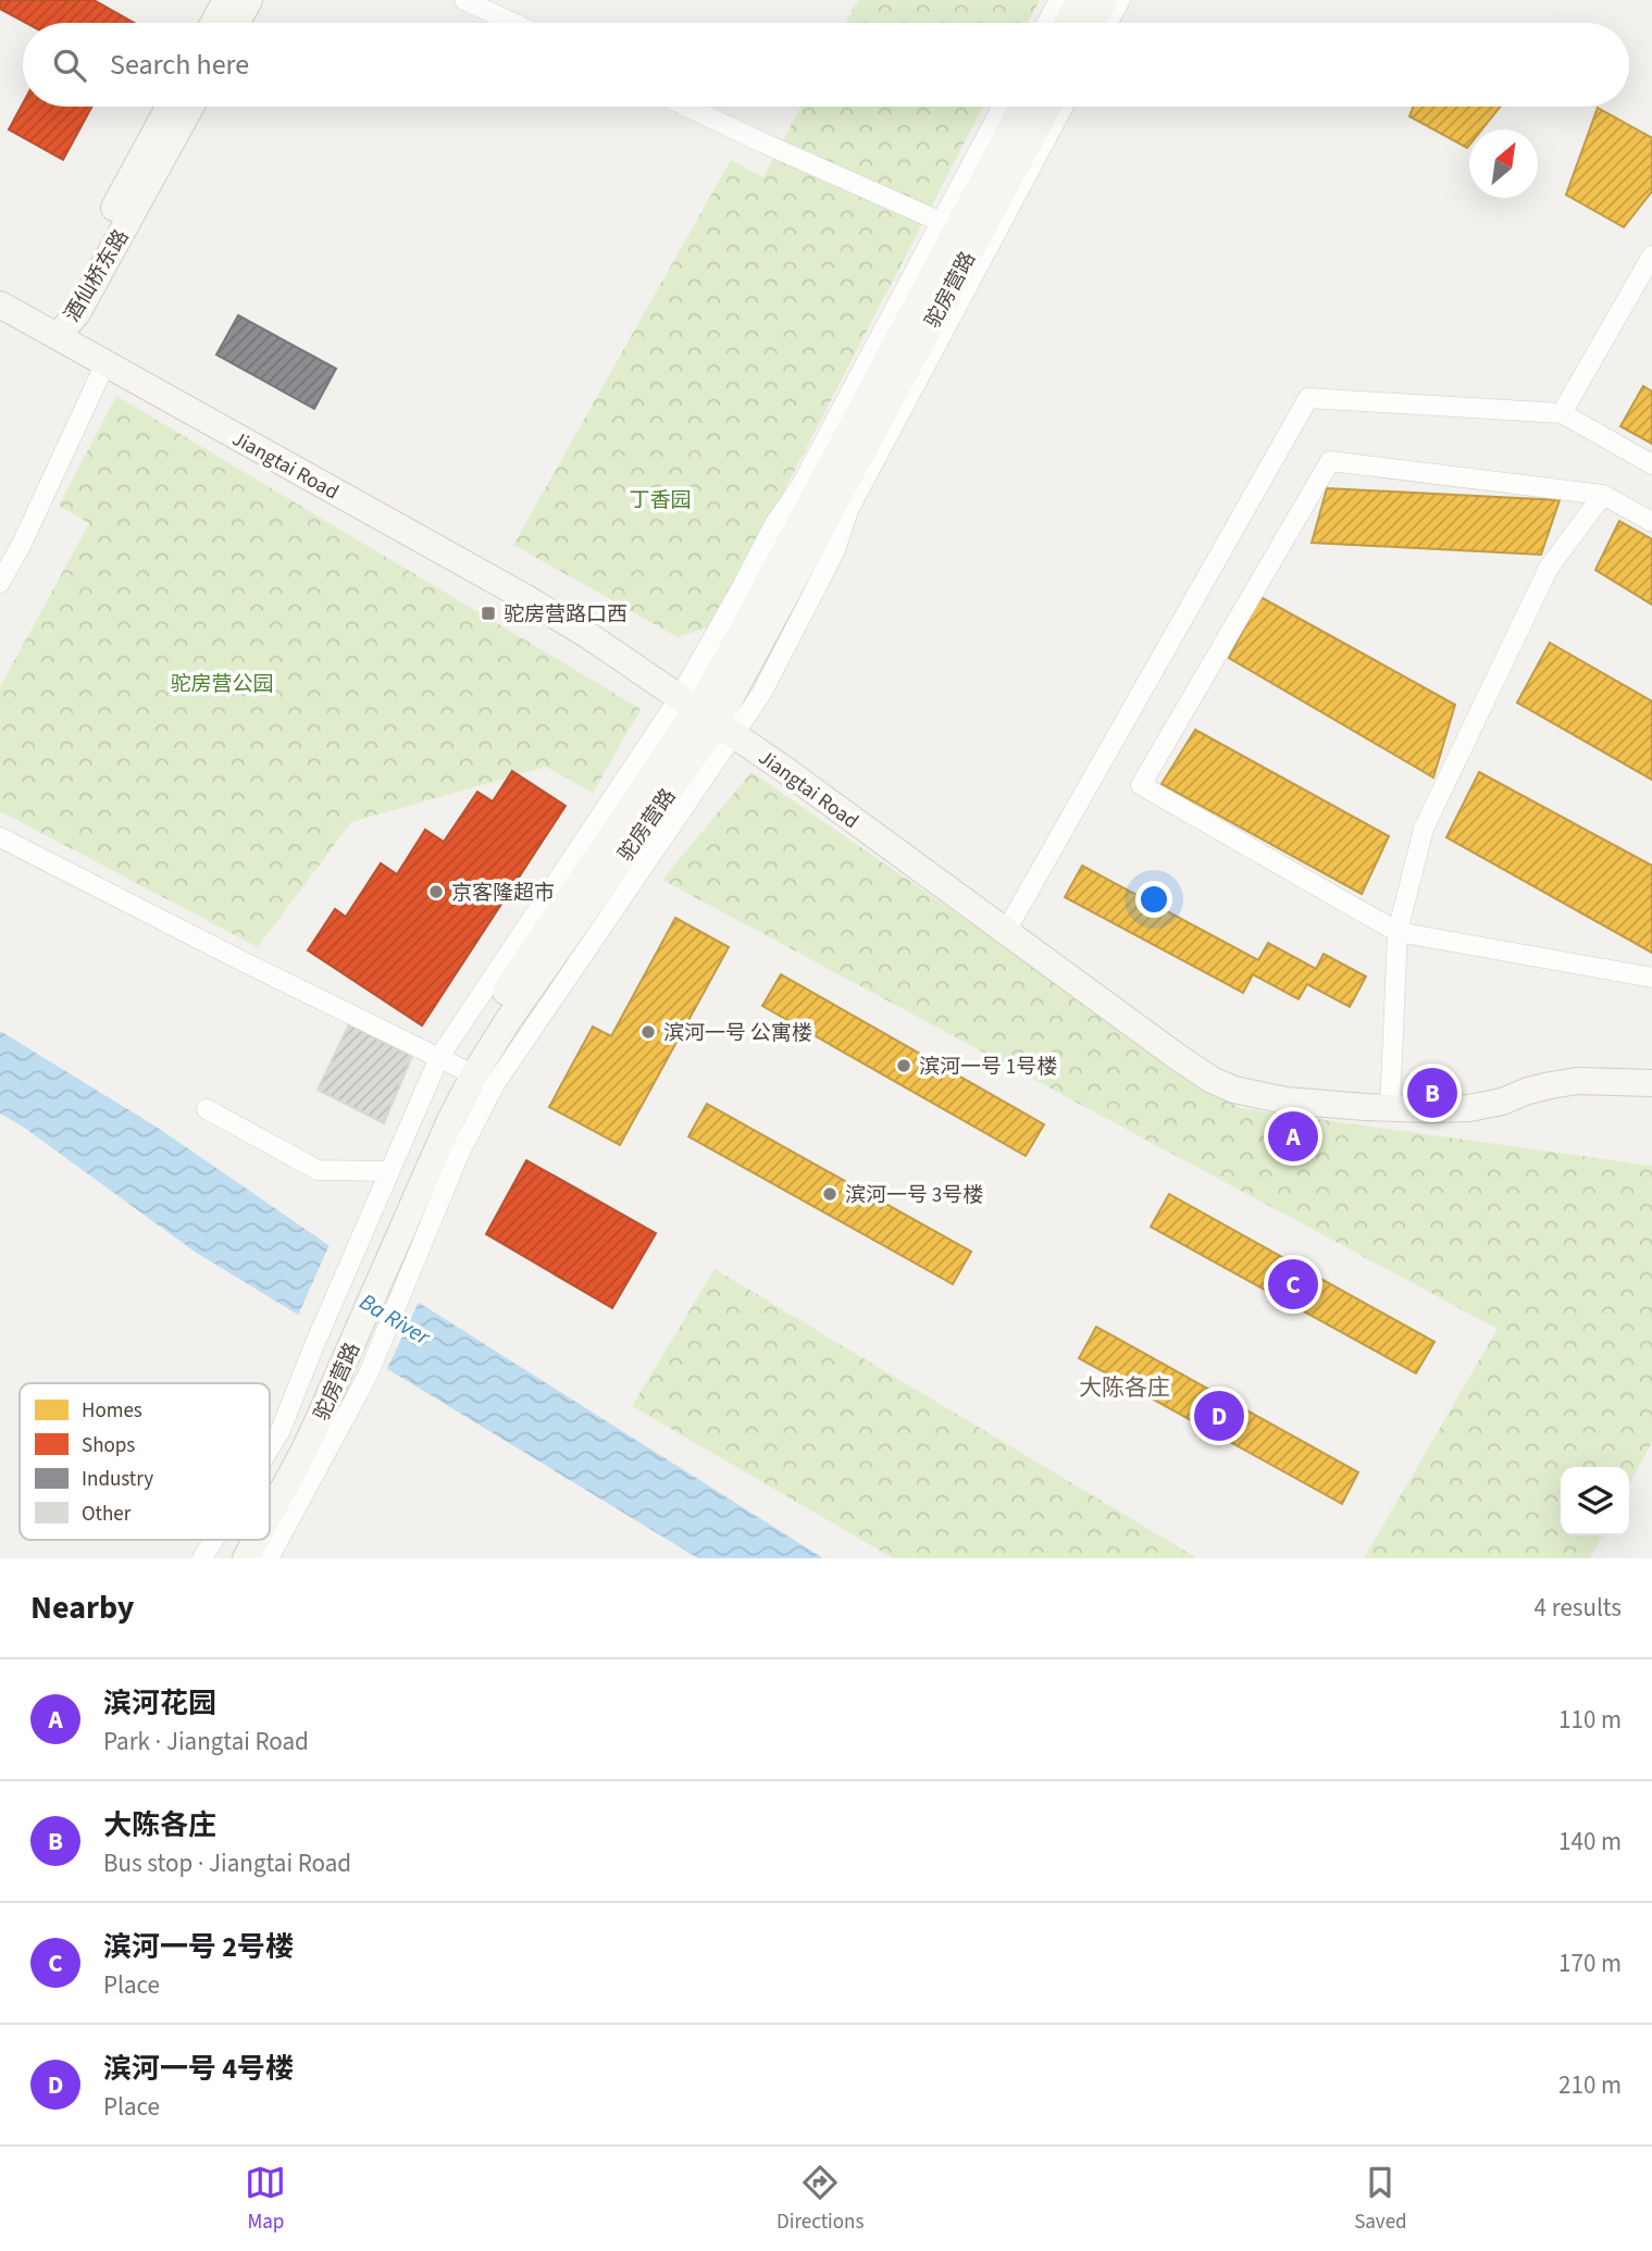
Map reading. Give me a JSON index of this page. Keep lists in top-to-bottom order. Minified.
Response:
{"streets":{"street":["酒仙桥东路","驼房营路","Jiangtai Road"]},"crossings":[["酒仙桥东路","Jiangtai Road"],["驼房营路","Jiangtai Road"]],"districts":["大陈各庄"],"water":["Ba River"],"parks":["丁香园","驼房营公园"],"places":{"transit":["驼房营路口西"],"other":["京客隆超市","滨河一号 公寓楼","滨河一号 1号楼","滨河一号 3号楼"]},"legend":["Homes","Shops","Industry","Other"],"north":"top right","page":{"search":"Search here","pins":["B","A","C","D"],"heading":["Nearby","4 results"],"list":[{"mark":"A","name":"滨河花园","note":"Park · Jiangtai Road","value":"110 m"},{"mark":"B","name":"大陈各庄","note":"Bus stop · Jiangtai Road","value":"140 m"},{"mark":"C","name":"滨河一号 2号楼","note":"Place","value":"170 m"},{"mark":"D","name":"滨河一号 4号楼","note":"Place","value":"210 m"}],"nav":["Map","Directions","Saved"]}}
